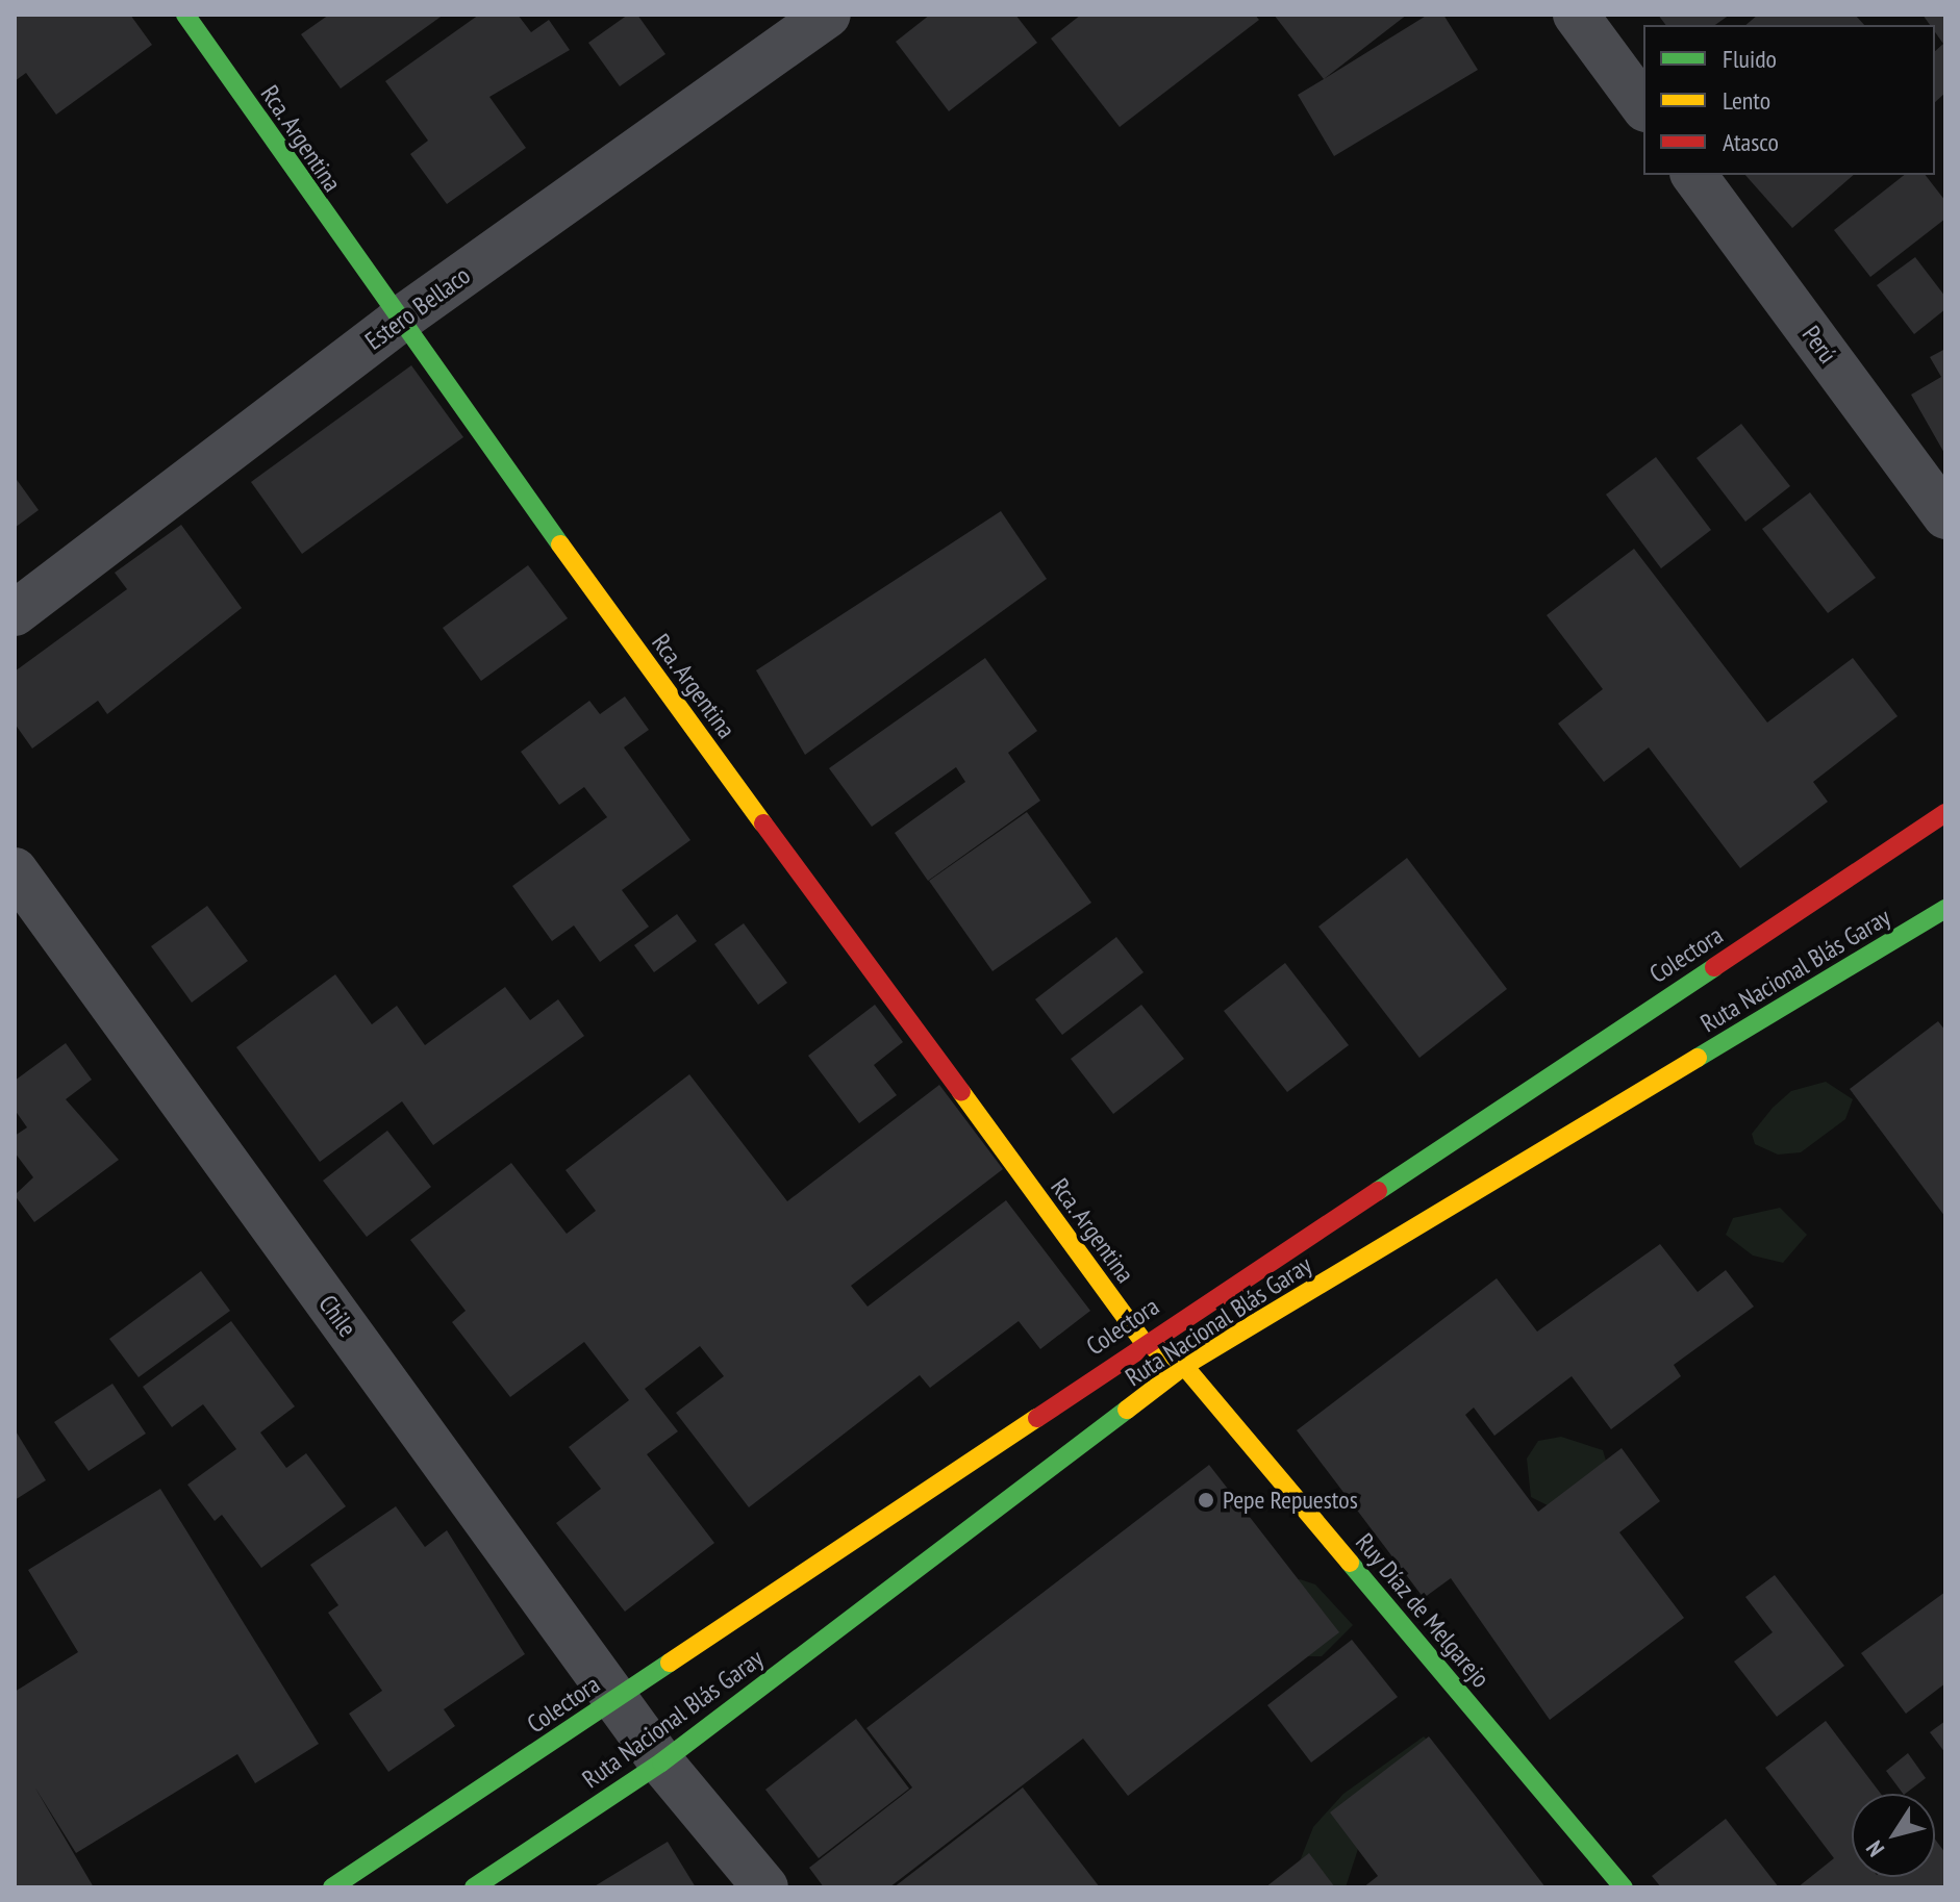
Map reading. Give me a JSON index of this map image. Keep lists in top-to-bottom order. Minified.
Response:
{"streets":{"main road":["Rca. Argentina","Colectora","Ruta Nacional Blás Garay","Ruy Díaz de Melgarejo"],"street":["Estero Bellaco","Perú","Chile"]},"crossings":[["Rca. Argentina","Estero Bellaco"],["Rca. Argentina","Colectora"],["Rca. Argentina","Ruta Nacional Blás Garay"],["Rca. Argentina","Ruy Díaz de Melgarejo"],["Colectora","Chile"],["Ruta Nacional Blás Garay","Chile"],["Ruta Nacional Blás Garay","Ruy Díaz de Melgarejo"]],"places":["Pepe Repuestos"],"legend":["Fluido","Lento","Atasco"],"north":"bottom left"}
